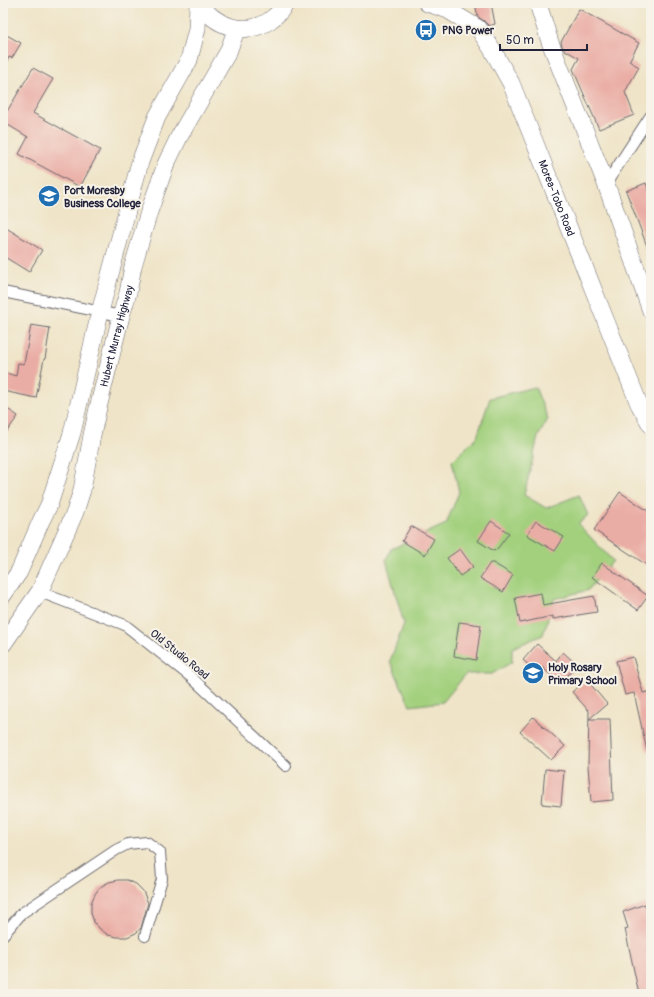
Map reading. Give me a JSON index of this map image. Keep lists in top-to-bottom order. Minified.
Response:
{"streets":{"highway":["Morea-Tobo Road","Hubert Murray Highway"],"street":["Old Studio Road"]},"crossings":[["Hubert Murray Highway","Old Studio Road"]],"places":{"bus stop":["PNG Power"],"school or university":["Port Moresby Business College","Holy Rosary Primary School"]},"scale_bar":"50 m"}
